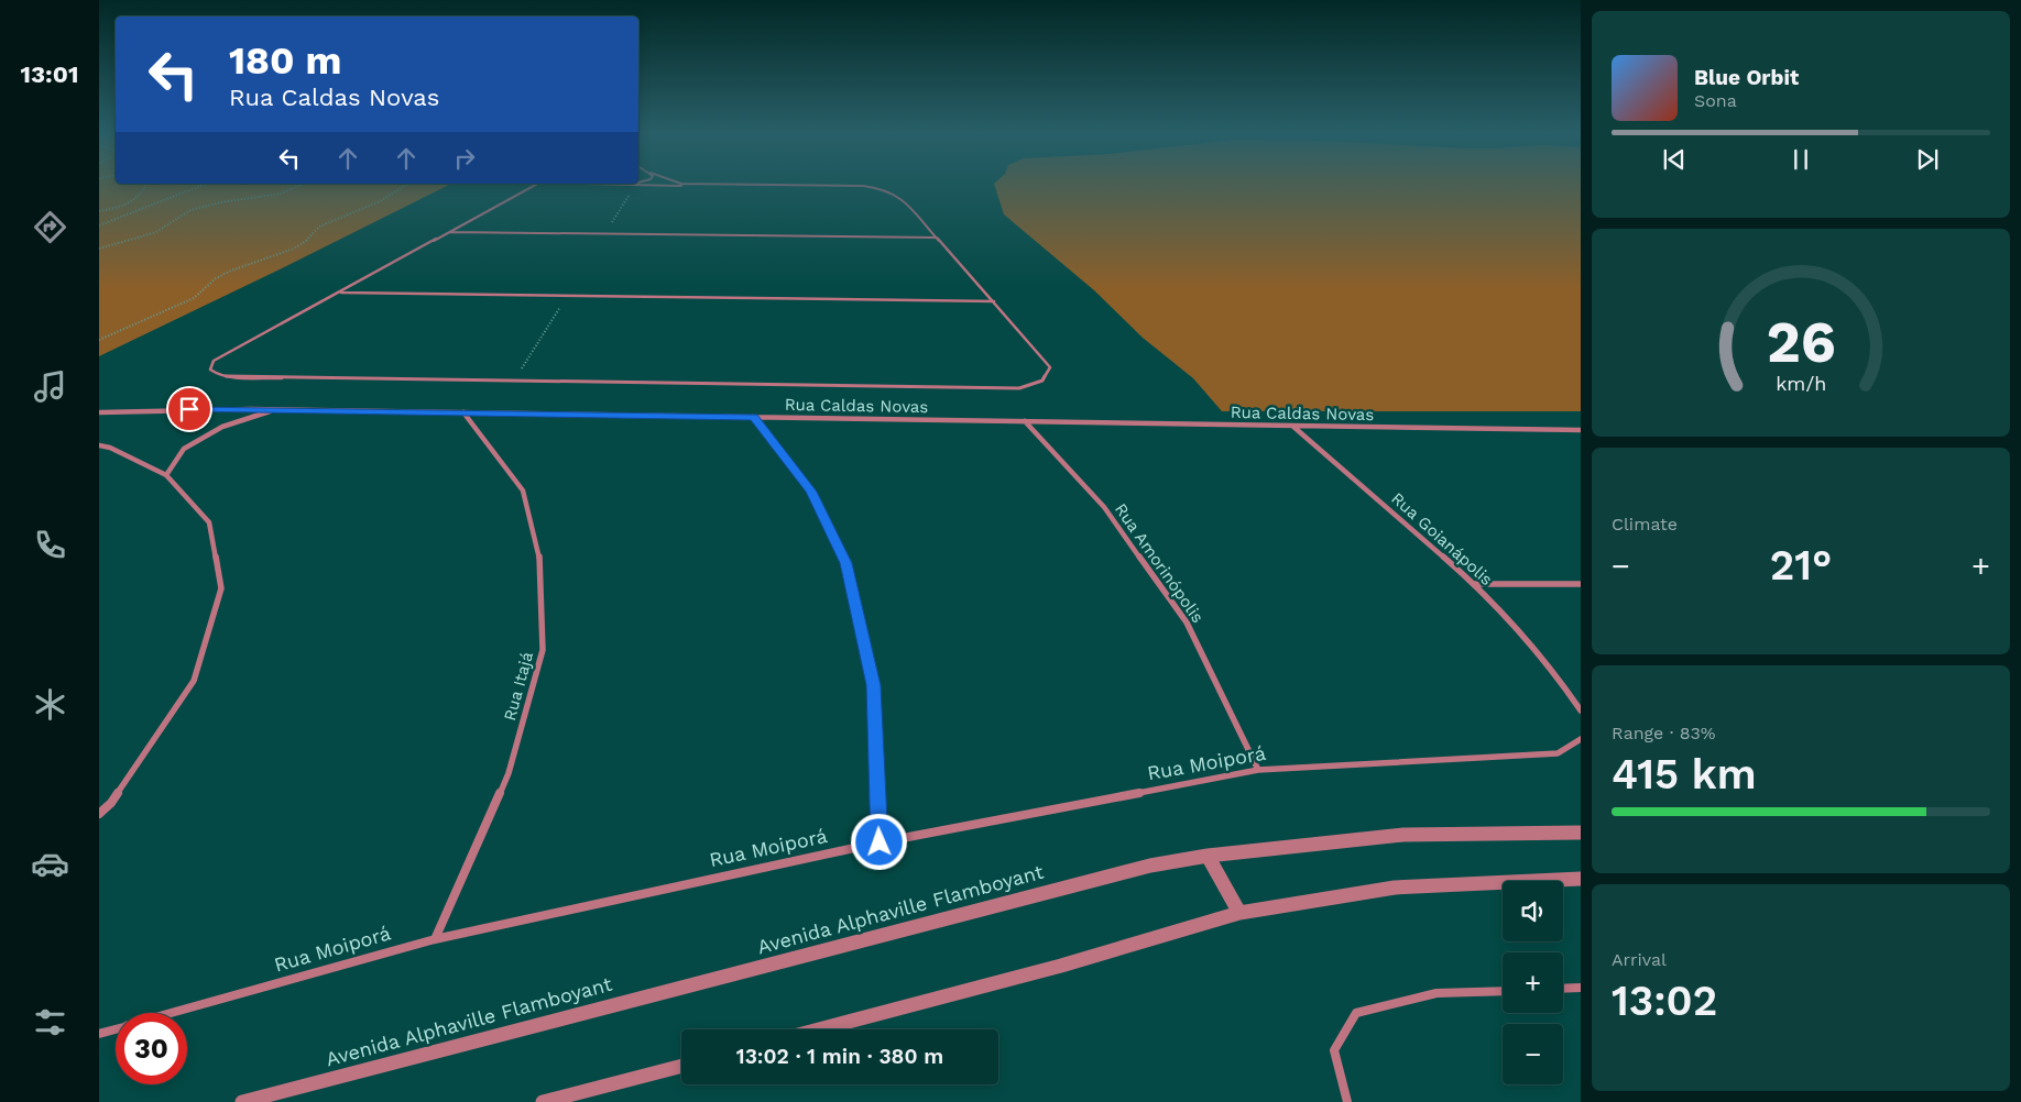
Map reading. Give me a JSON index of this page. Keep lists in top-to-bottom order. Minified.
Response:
{"streets":{"street":["Rua Caldas Novas","Rua Goianápolis","Rua Amorinópolis","Rua Itajá","Rua Moiporá","Avenida Alphaville Flamboyant"]},"crossings":[["Rua Caldas Novas","Rua Goianápolis"],["Rua Caldas Novas","Rua Amorinópolis"],["Rua Caldas Novas","Rua Itajá"],["Rua Amorinópolis","Rua Moiporá"],["Rua Itajá","Rua Moiporá"]],"page":{"tabs":"13:01","turn":["180 m","Rua Caldas Novas"],"song":["Blue Orbit","Sona"],"tile":["Climate",["Range · 83%","415 km"],["Arrival","13:02"]],"heat":["−","21°","+"],"map_buttons":["+","−"],"limit":"30","trip":"13:02 · 1 min · 380 m","gauge":["26","km/h"]}}
